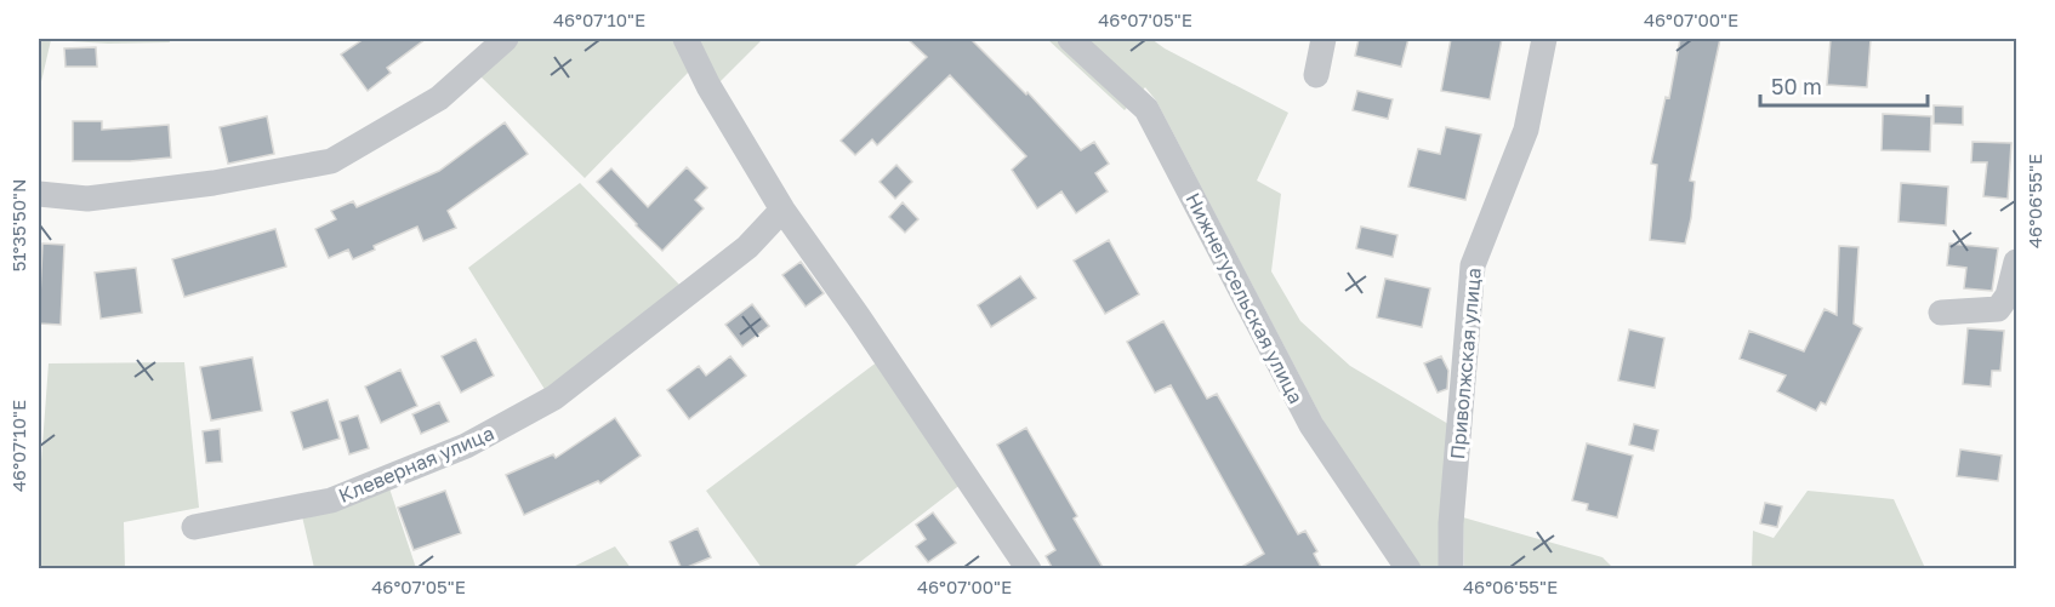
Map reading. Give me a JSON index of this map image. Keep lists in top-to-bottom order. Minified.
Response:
{"streets":{"street":["Нижнегусельская улица","Приволжская улица","Клеверная улица"]},"scale_bar":"50 m","coordinates":["46°07'10\"E","46°07'05\"E","46°07'00\"E","46°06'55\"E","51°35'50\"N"]}
